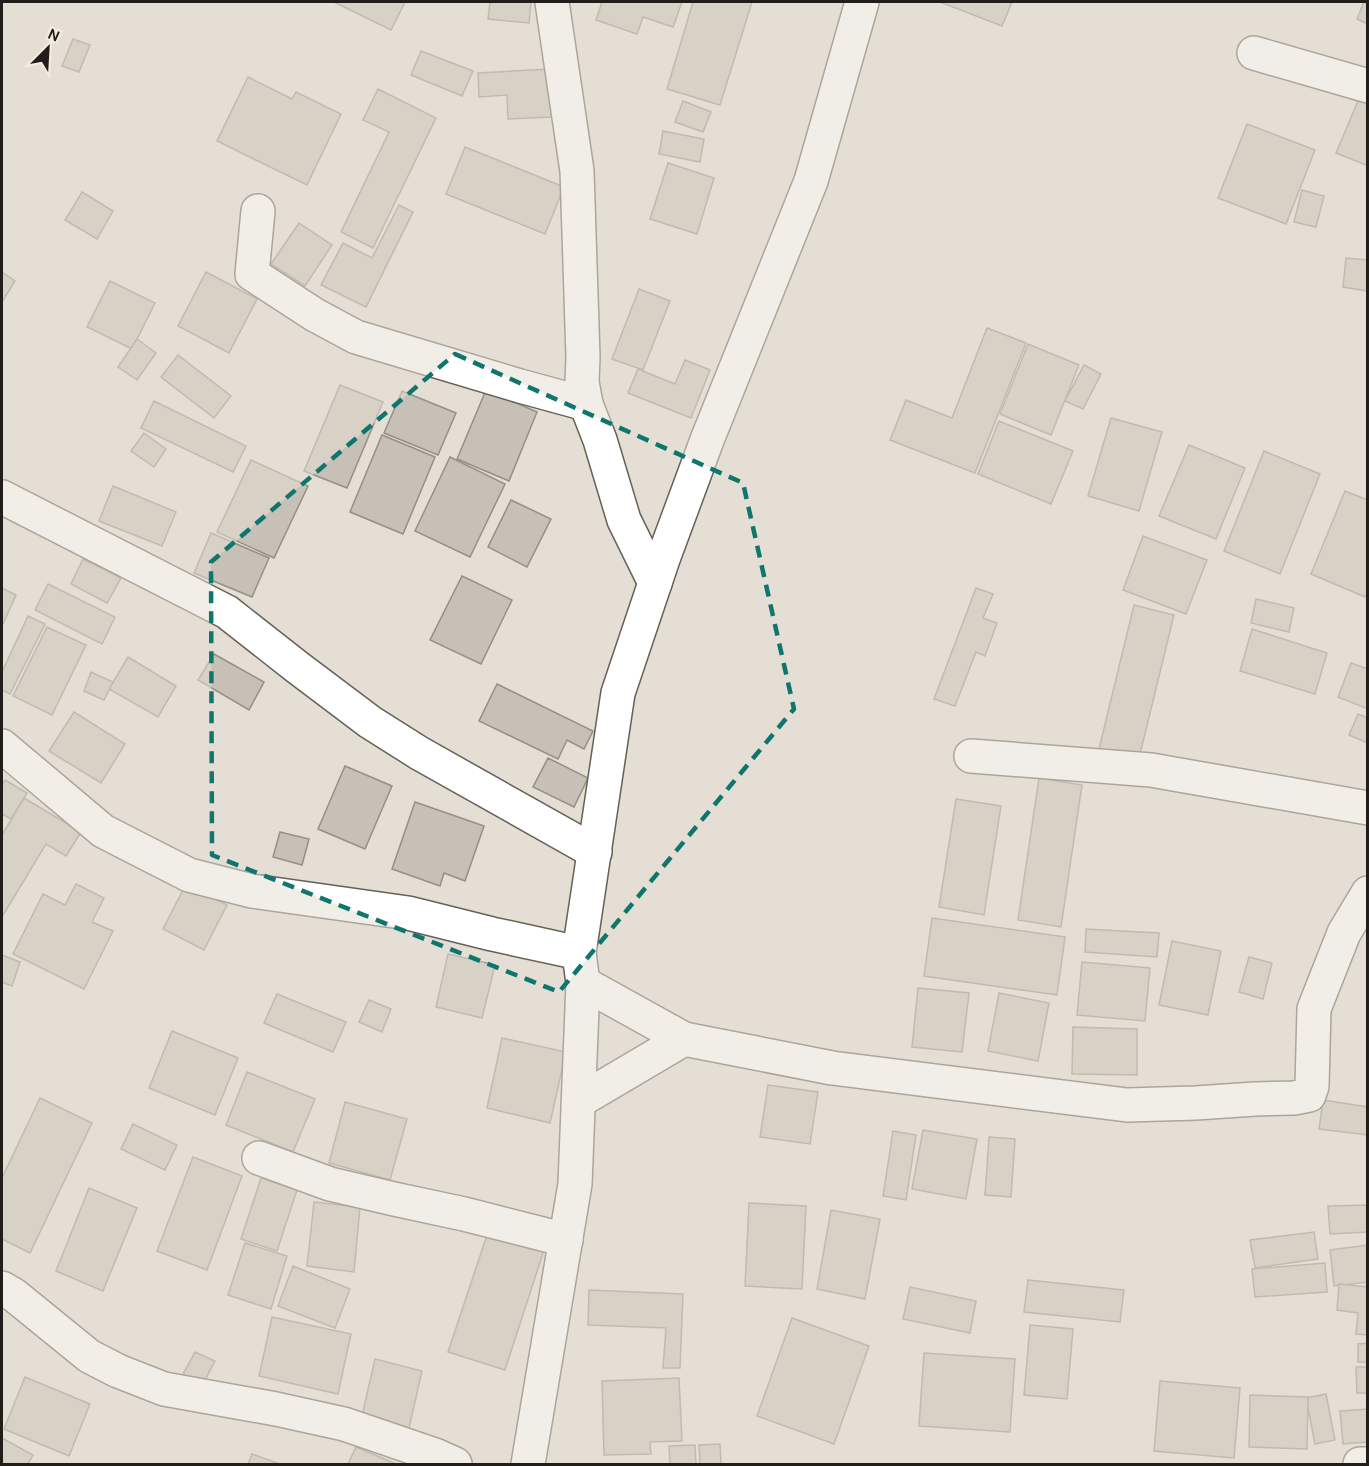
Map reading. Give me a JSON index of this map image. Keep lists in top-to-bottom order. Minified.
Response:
{"north":"top right"}
